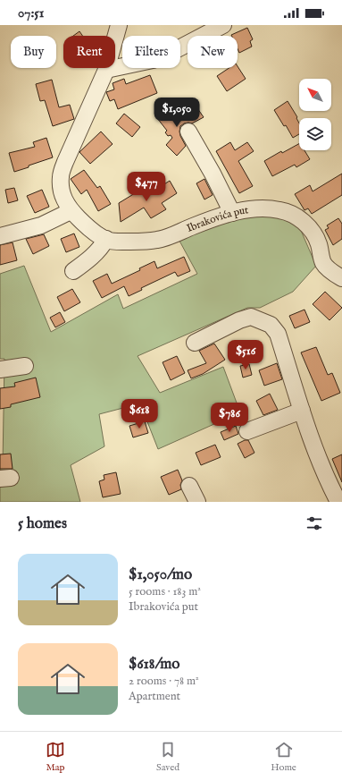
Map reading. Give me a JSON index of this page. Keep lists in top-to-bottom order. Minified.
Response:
{"streets":{"street":["Ibrakovića put"]},"north":"top left","page":{"status":"07:51","chip":["Buy","Rent","Filters","New"],"price":["$1,050","$477","$516","$618","$786"],"heading":"5 homes","list":[{"name":"$1,050/mo","note":"5 rooms · 183 m² · Ibrakovića put"},{"name":"$618/mo","note":"2 rooms · 78 m² · Apartment"}],"tabs":["Map","Saved","Home"]}}
